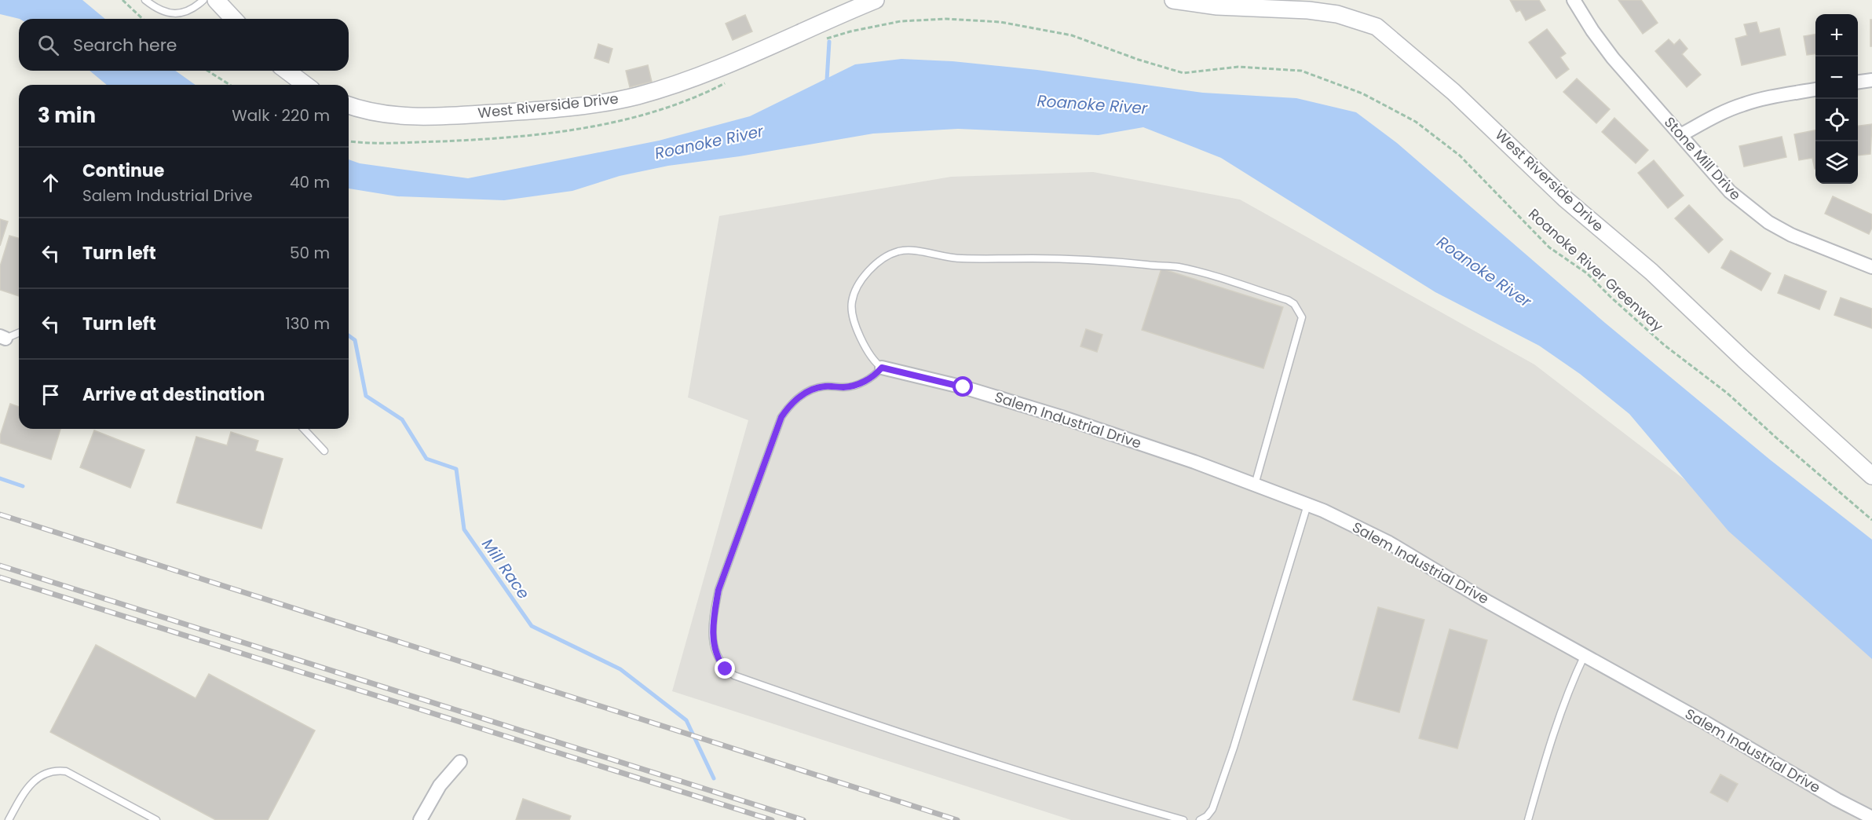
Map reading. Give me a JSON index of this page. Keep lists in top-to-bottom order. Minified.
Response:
{"streets":{"street":["West Riverside Drive","Stone Mill Drive","Salem Industrial Drive"],"path":["Roanoke River Greenway"]},"water":["Roanoke River","Mill Race"],"page":{"map_buttons":["+","−"],"search":"Search here","heading":["3 min","Walk · 220 m"],"list":[["Continue","Salem Industrial Drive","40 m"],["Turn left","50 m"],["Turn left","130 m"],"Arrive at destination"]}}
